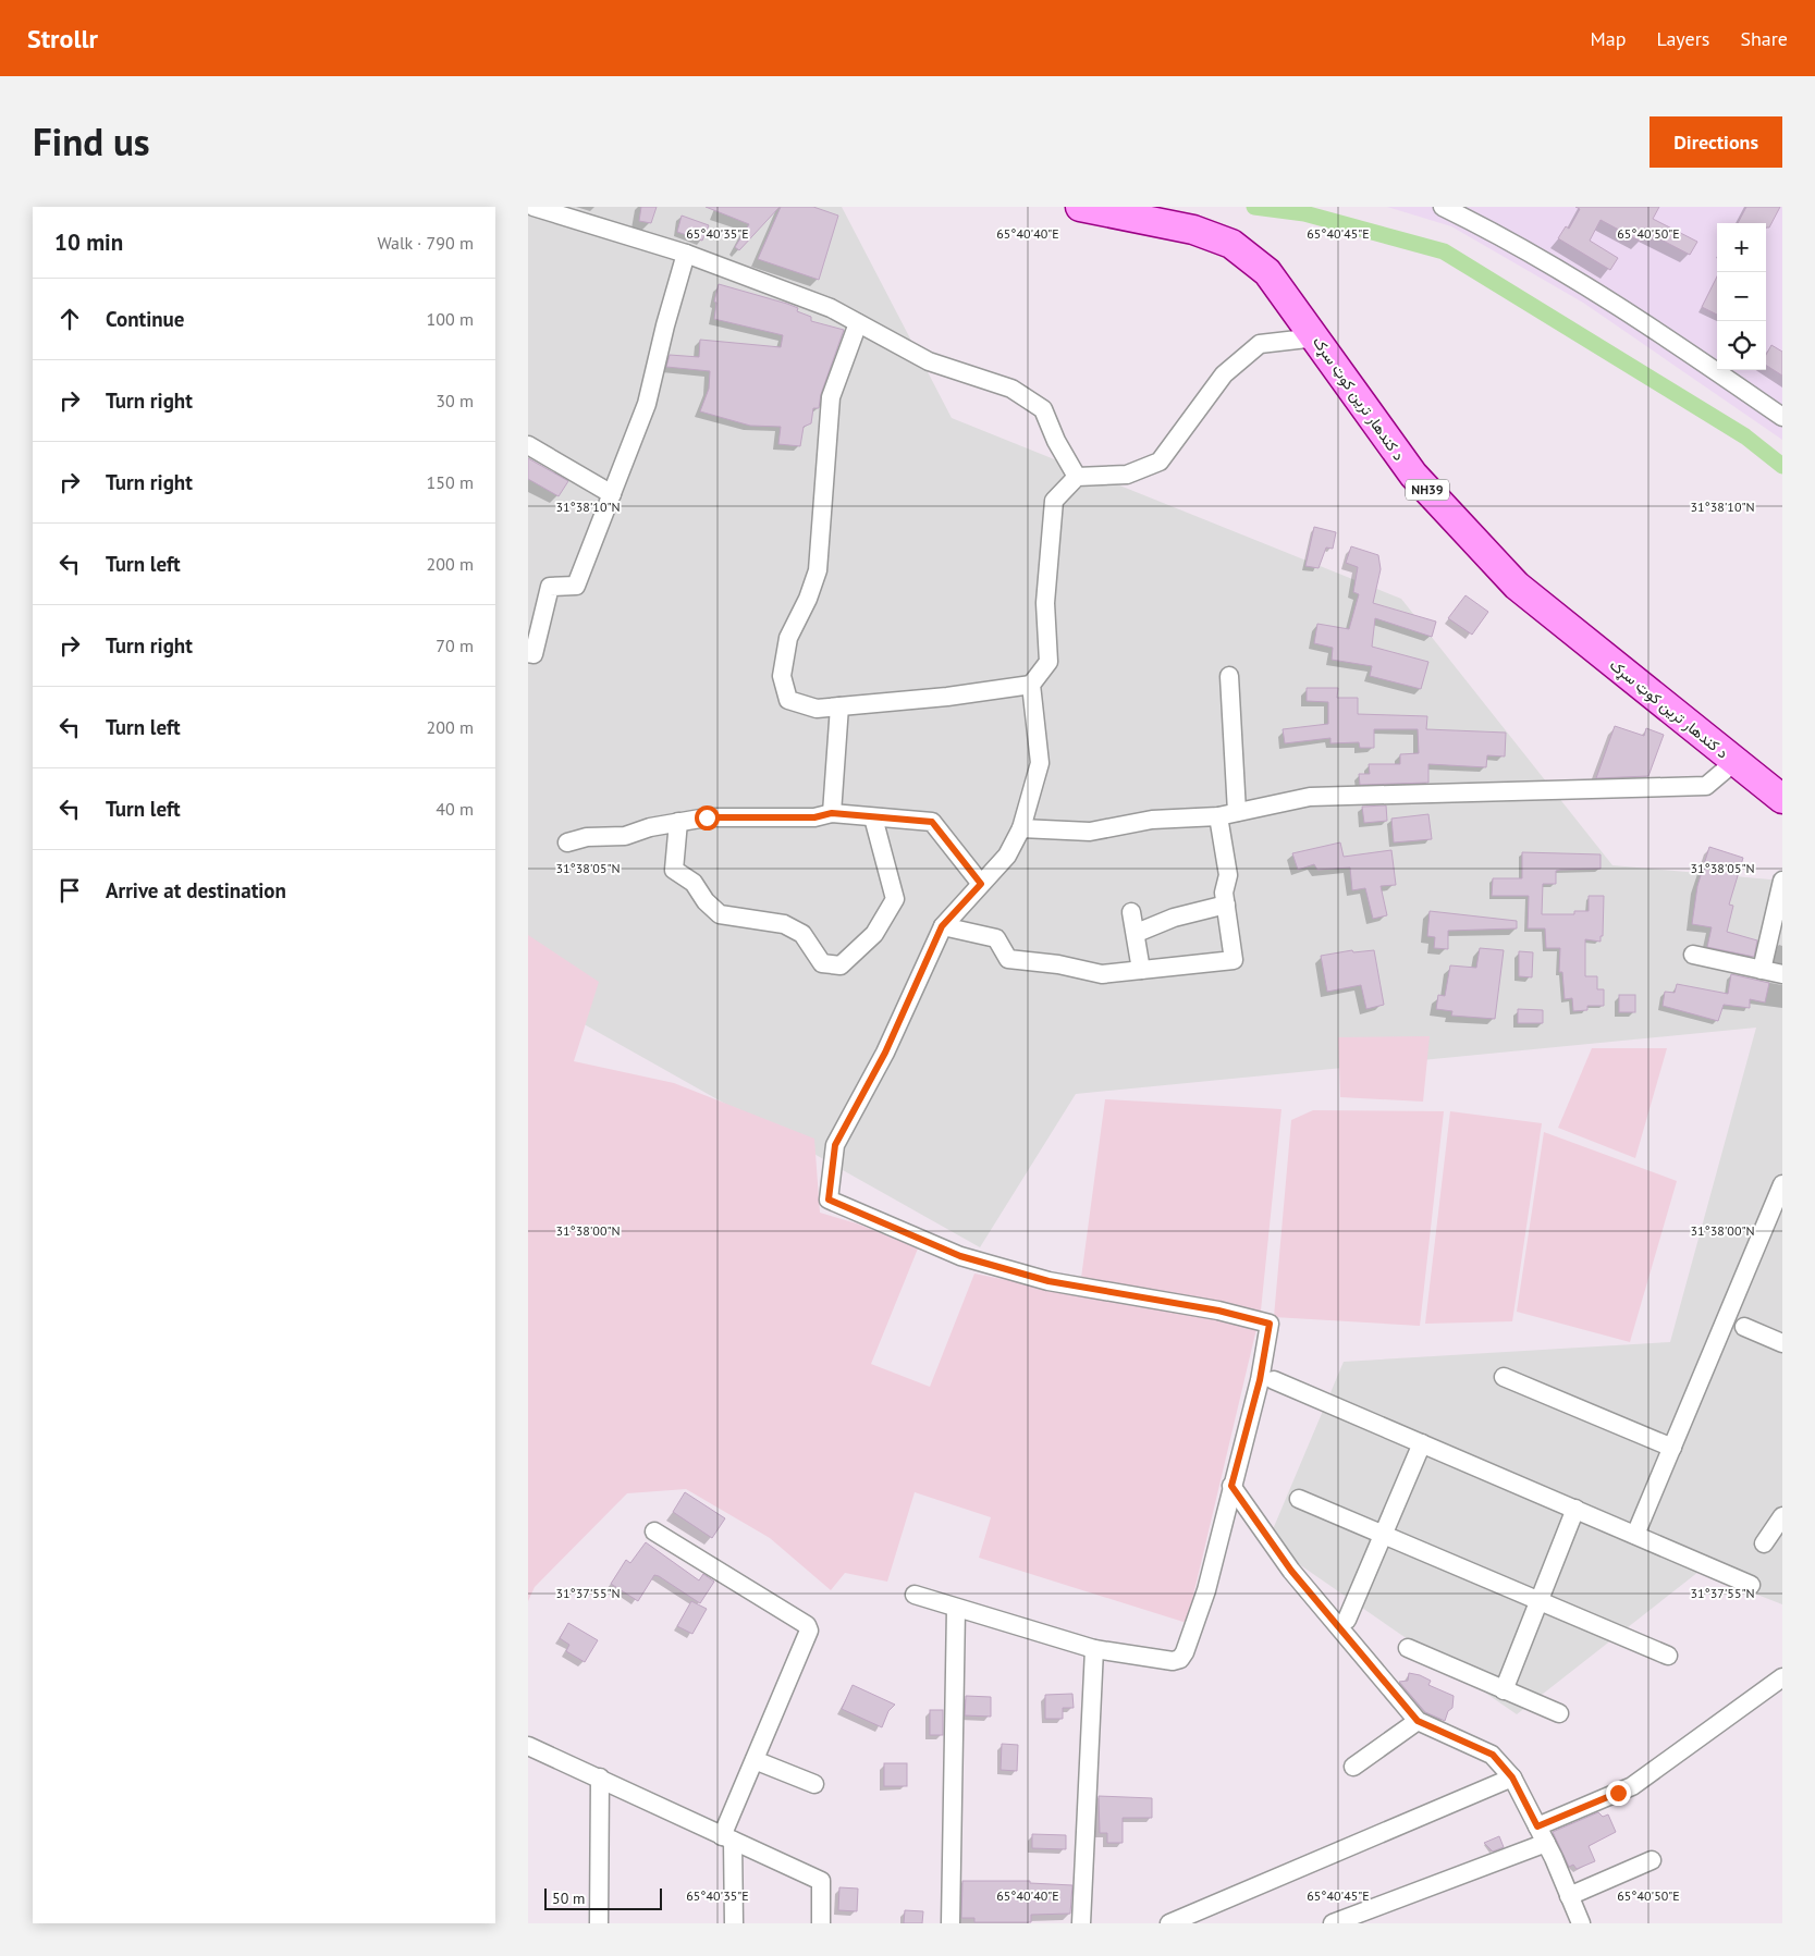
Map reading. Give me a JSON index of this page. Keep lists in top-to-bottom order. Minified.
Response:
{"streets":{"main road":["د کندهار ترين کوټ سړک","NH39"]},"scale_bar":"50 m","page":{"header":"Strollr","nav":["Map","Layers","Share"],"title":"Find us","buttons":"Directions","heading":["10 min","Walk · 790 m"],"map_buttons":["+","−"],"list":[["Continue","100 m"],["Turn right","30 m"],["Turn right","150 m"],["Turn left","200 m"],["Turn right","70 m"],["Turn left","200 m"],["Turn left","40 m"],"Arrive at destination"],"scale":"50 m"},"coordinates":["65°40'35\"E","65°40'40\"E","65°40'45\"E","65°40'50\"E","31°38'10\"N","31°38'05\"N","31°38'00\"N","31°37'55\"N"]}
